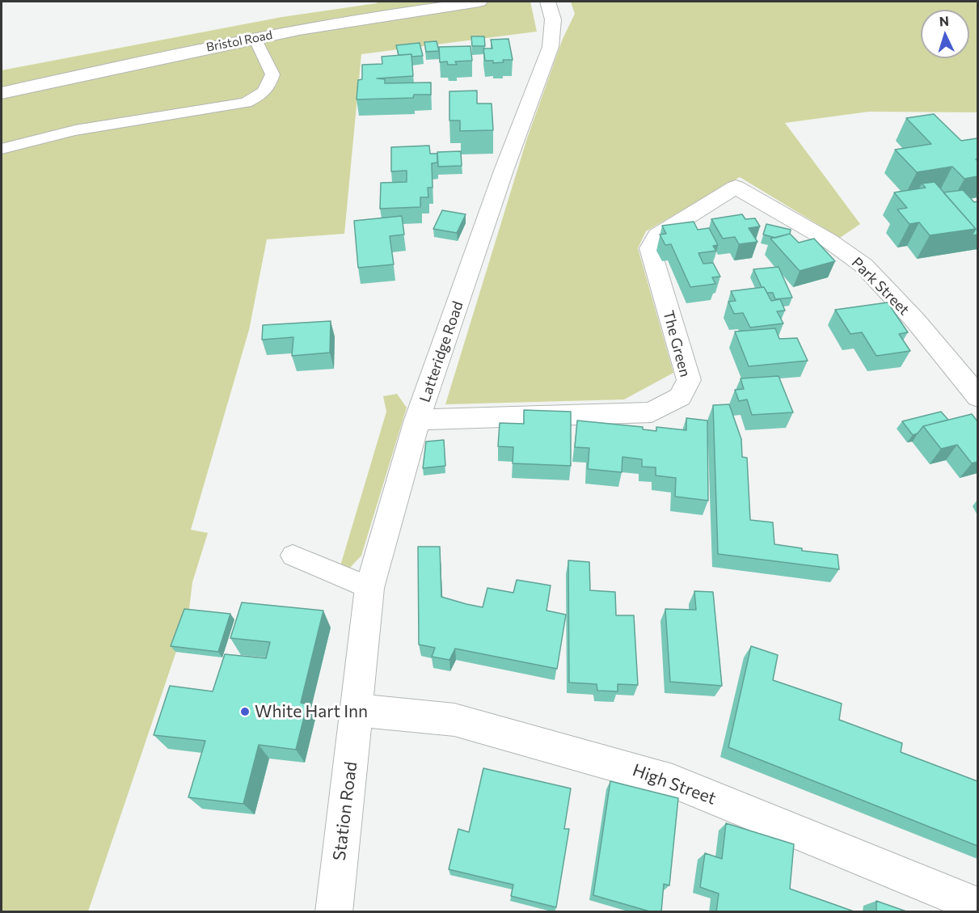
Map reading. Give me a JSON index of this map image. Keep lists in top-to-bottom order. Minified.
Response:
{"streets":{"street":["Bristol Road","Park Street","The Green","Latteridge Road","High Street","Station Road"]},"crossings":[["Park Street","The Green"],["The Green","Latteridge Road"],["Latteridge Road","High Street"],["Latteridge Road","Station Road"],["High Street","Station Road"]],"places":["White Hart Inn"],"north":"top"}
